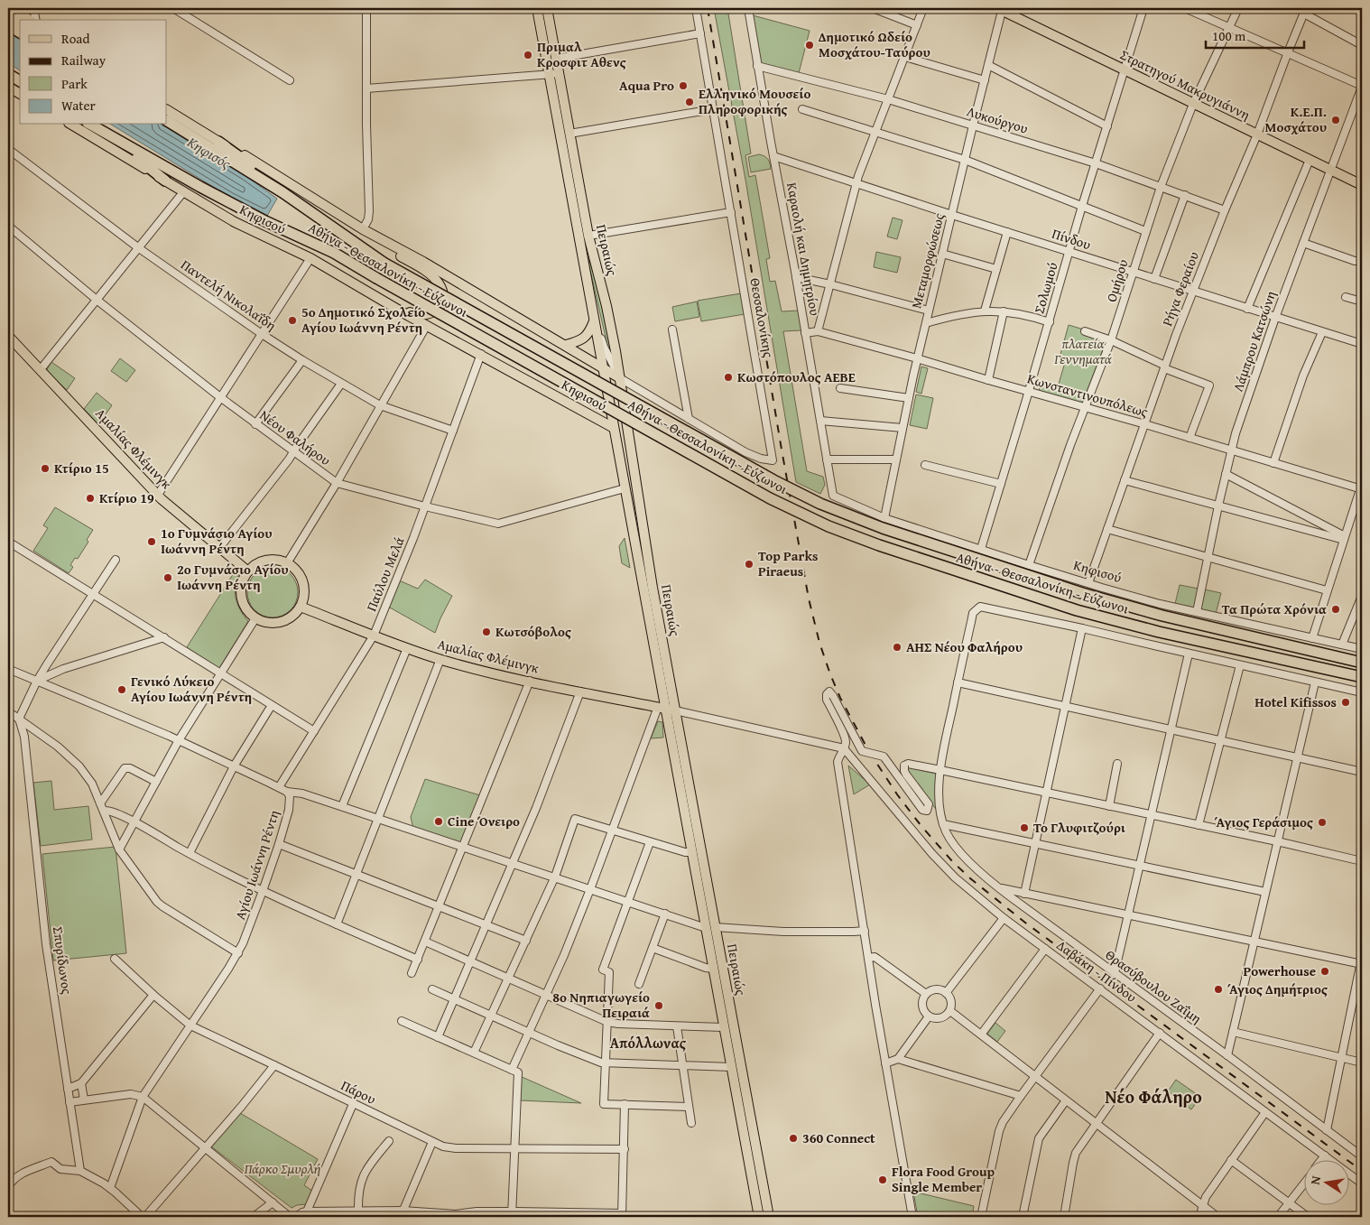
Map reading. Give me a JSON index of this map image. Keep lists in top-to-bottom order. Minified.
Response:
{"streets":{"highway":["Αθήνα - Θεσσαλονίκη - Εύζωνοι"],"main road":["Στρατηγού Μακρυγιάννη","Κηφισού","Πειραιώς","Αμαλίας Φλέμινγκ"],"street":["Λυκούργου","Πίνδου","Καραολή και Δημητρίου","Μεταμορφώσεως","Ομήρου","Σολωμού","Ρήγα Φεραίου","Παντελή Νικολαΐδη","Θεσσαλονίκης","Λάμπρου Κατσώνη","Κωνσταντινουπόλεως","Νέου Φαλήρου","Παύλου Μελά","Αγίου Ιωάννη Ρέντη","Σπυρίδωνος","Δαβάκη - Πίνδου","Θρασύβουλου Ζαΐμη","Πάρου"]},"crossings":[["Στρατηγού Μακρυγιάννη","Μεταμορφώσεως"],["Στρατηγού Μακρυγιάννη","Ομήρου"],["Στρατηγού Μακρυγιάννη","Σολωμού"],["Στρατηγού Μακρυγιάννη","Ρήγα Φεραίου"],["Στρατηγού Μακρυγιάννη","Λάμπρου Κατσώνη"],["Λυκούργου","Καραολή και Δημητρίου"],["Λυκούργου","Μεταμορφώσεως"],["Λυκούργου","Ομήρου"],["Λυκούργου","Σολωμού"],["Λυκούργου","Ρήγα Φεραίου"],["Κηφισού","Καραολή και Δημητρίου"],["Κηφισού","Πειραιώς"],["Κηφισού","Μεταμορφώσεως"],["Κηφισού","Ομήρου"],["Κηφισού","Σολωμού"],["Κηφισού","Ρήγα Φεραίου"],["Κηφισού","Λάμπρου Κατσώνη"],["Κηφισού","Παύλου Μελά"],["Πίνδου","Καραολή και Δημητρίου"],["Πίνδου","Μεταμορφώσεως"],["Πίνδου","Ομήρου"],["Πίνδου","Σολωμού"],["Πίνδου","Ρήγα Φεραίου"],["Πίνδου","Λάμπρου Κατσώνη"],["Καραολή και Δημητρίου","Κωνσταντινουπόλεως"],["Πειραιώς","Θεσσαλονίκης"],["Πειραιώς","Νέου Φαλήρου"],["Πειραιώς","Αμαλίας Φλέμινγκ"],["Μεταμορφώσεως","Κωνσταντινουπόλεως"],["Ομήρου","Κωνσταντινουπόλεως"],["Σολωμού","Κωνσταντινουπόλεως"],["Ρήγα Φεραίου","Κωνσταντινουπόλεως"],["Παντελή Νικολαΐδη","Παύλου Μελά"],["Λάμπρου Κατσώνη","Κωνσταντινουπόλεως"],["Νέου Φαλήρου","Παύλου Μελά"],["Αμαλίας Φλέμινγκ","Παύλου Μελά"],["Αγίου Ιωάννη Ρέντη","Πάρου"]],"districts":["Απόλλωνας","Νέο Φάληρο"],"water":["Κηφισός"],"parks":["πλατεία Γεννηματά","Πάρκο Σµυρλή"],"places":["Δημοτικό Ωδείο Μοσχάτου-Ταύρου","Πριμαλ Κροσφιτ Αθενς","Aqua Pro","Ελληνικό Μουσείο Πληροφορικής","Κ.Ε.Π. Μοσχάτου","5ο Δημοτικό Σχολείο Αγίου Ιωάννη Ρέντη","Κωστόπουλος ΑΕΒΕ","Κτίριο 15","Κτίριο 19","1ο Γυμνάσιο Αγίου Ιωάννη Ρέντη","Top Parks Piraeus","2ο Γυμνάσιο Αγίου Ιωάννη Ρέντη","Τα Πρώτα Χρόνια","Κωτσόβολος","ΑΗΣ Νέου Φαλήρου","Γενικό Λύκειο Αγίου Ιωάννη Ρέντη","Hotel Kifissos","Cine Όνειρο","Άγιος Γεράσιμος","Το Γλυφιτζούρι","Powerhouse","Άγιος Δημήτριος","8ο Νηπιαγωγείο Πειραιά","360 Connect","Flora Food Group Single Member"],"legend":["Road","Railway","Park","Water"],"scale_bar":"100 m","north":"left"}
